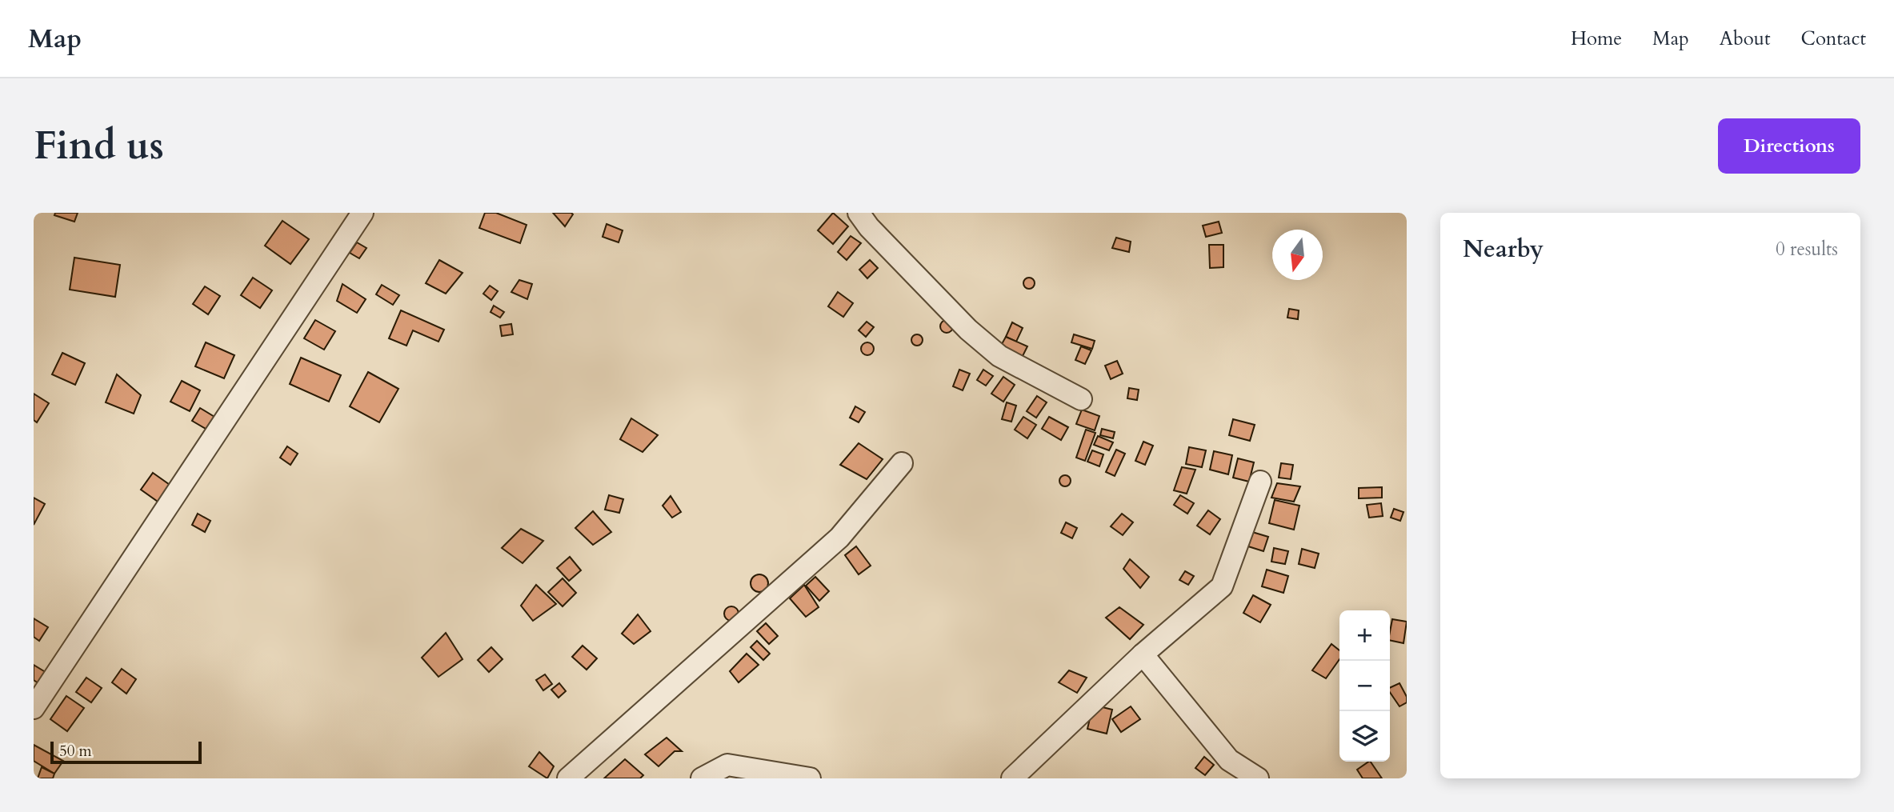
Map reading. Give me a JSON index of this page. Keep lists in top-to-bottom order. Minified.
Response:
{"scale_bar":"50 m","north":"bottom","page":{"header":"Map","nav":["Home","Map","About","Contact"],"buttons":"Directions","title":"Find us","heading":["Nearby","0 results"],"map_buttons":["+","−"],"scale":"50 m"}}
